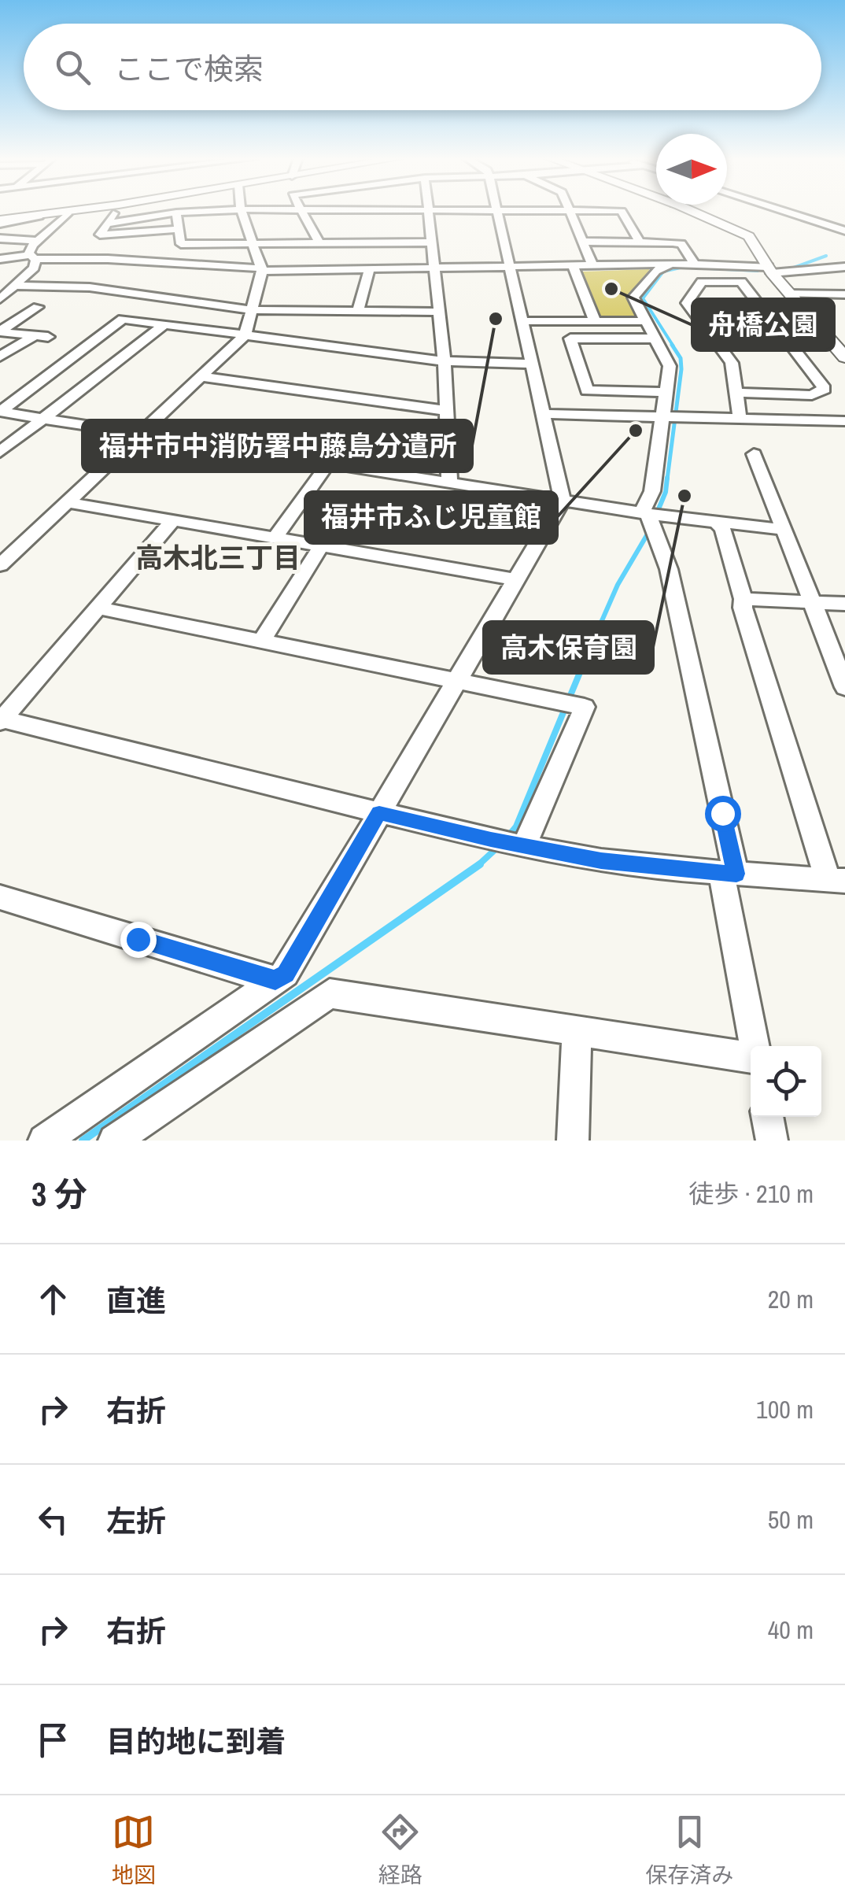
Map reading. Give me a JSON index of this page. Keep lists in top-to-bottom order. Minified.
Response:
{"districts":["高木北三丁目"],"places":["舟橋公園","福井市中消防署中藤島分遣所","福井市ふじ児童館","高木保育園"],"north":"right","page":{"search":"ここで検索","heading":["3 分","徒歩 · 210 m"],"list":[["直進","20 m"],["右折","100 m"],["左折","50 m"],["右折","40 m"],"目的地に到着"],"nav":["地図","経路","保存済み"]}}
